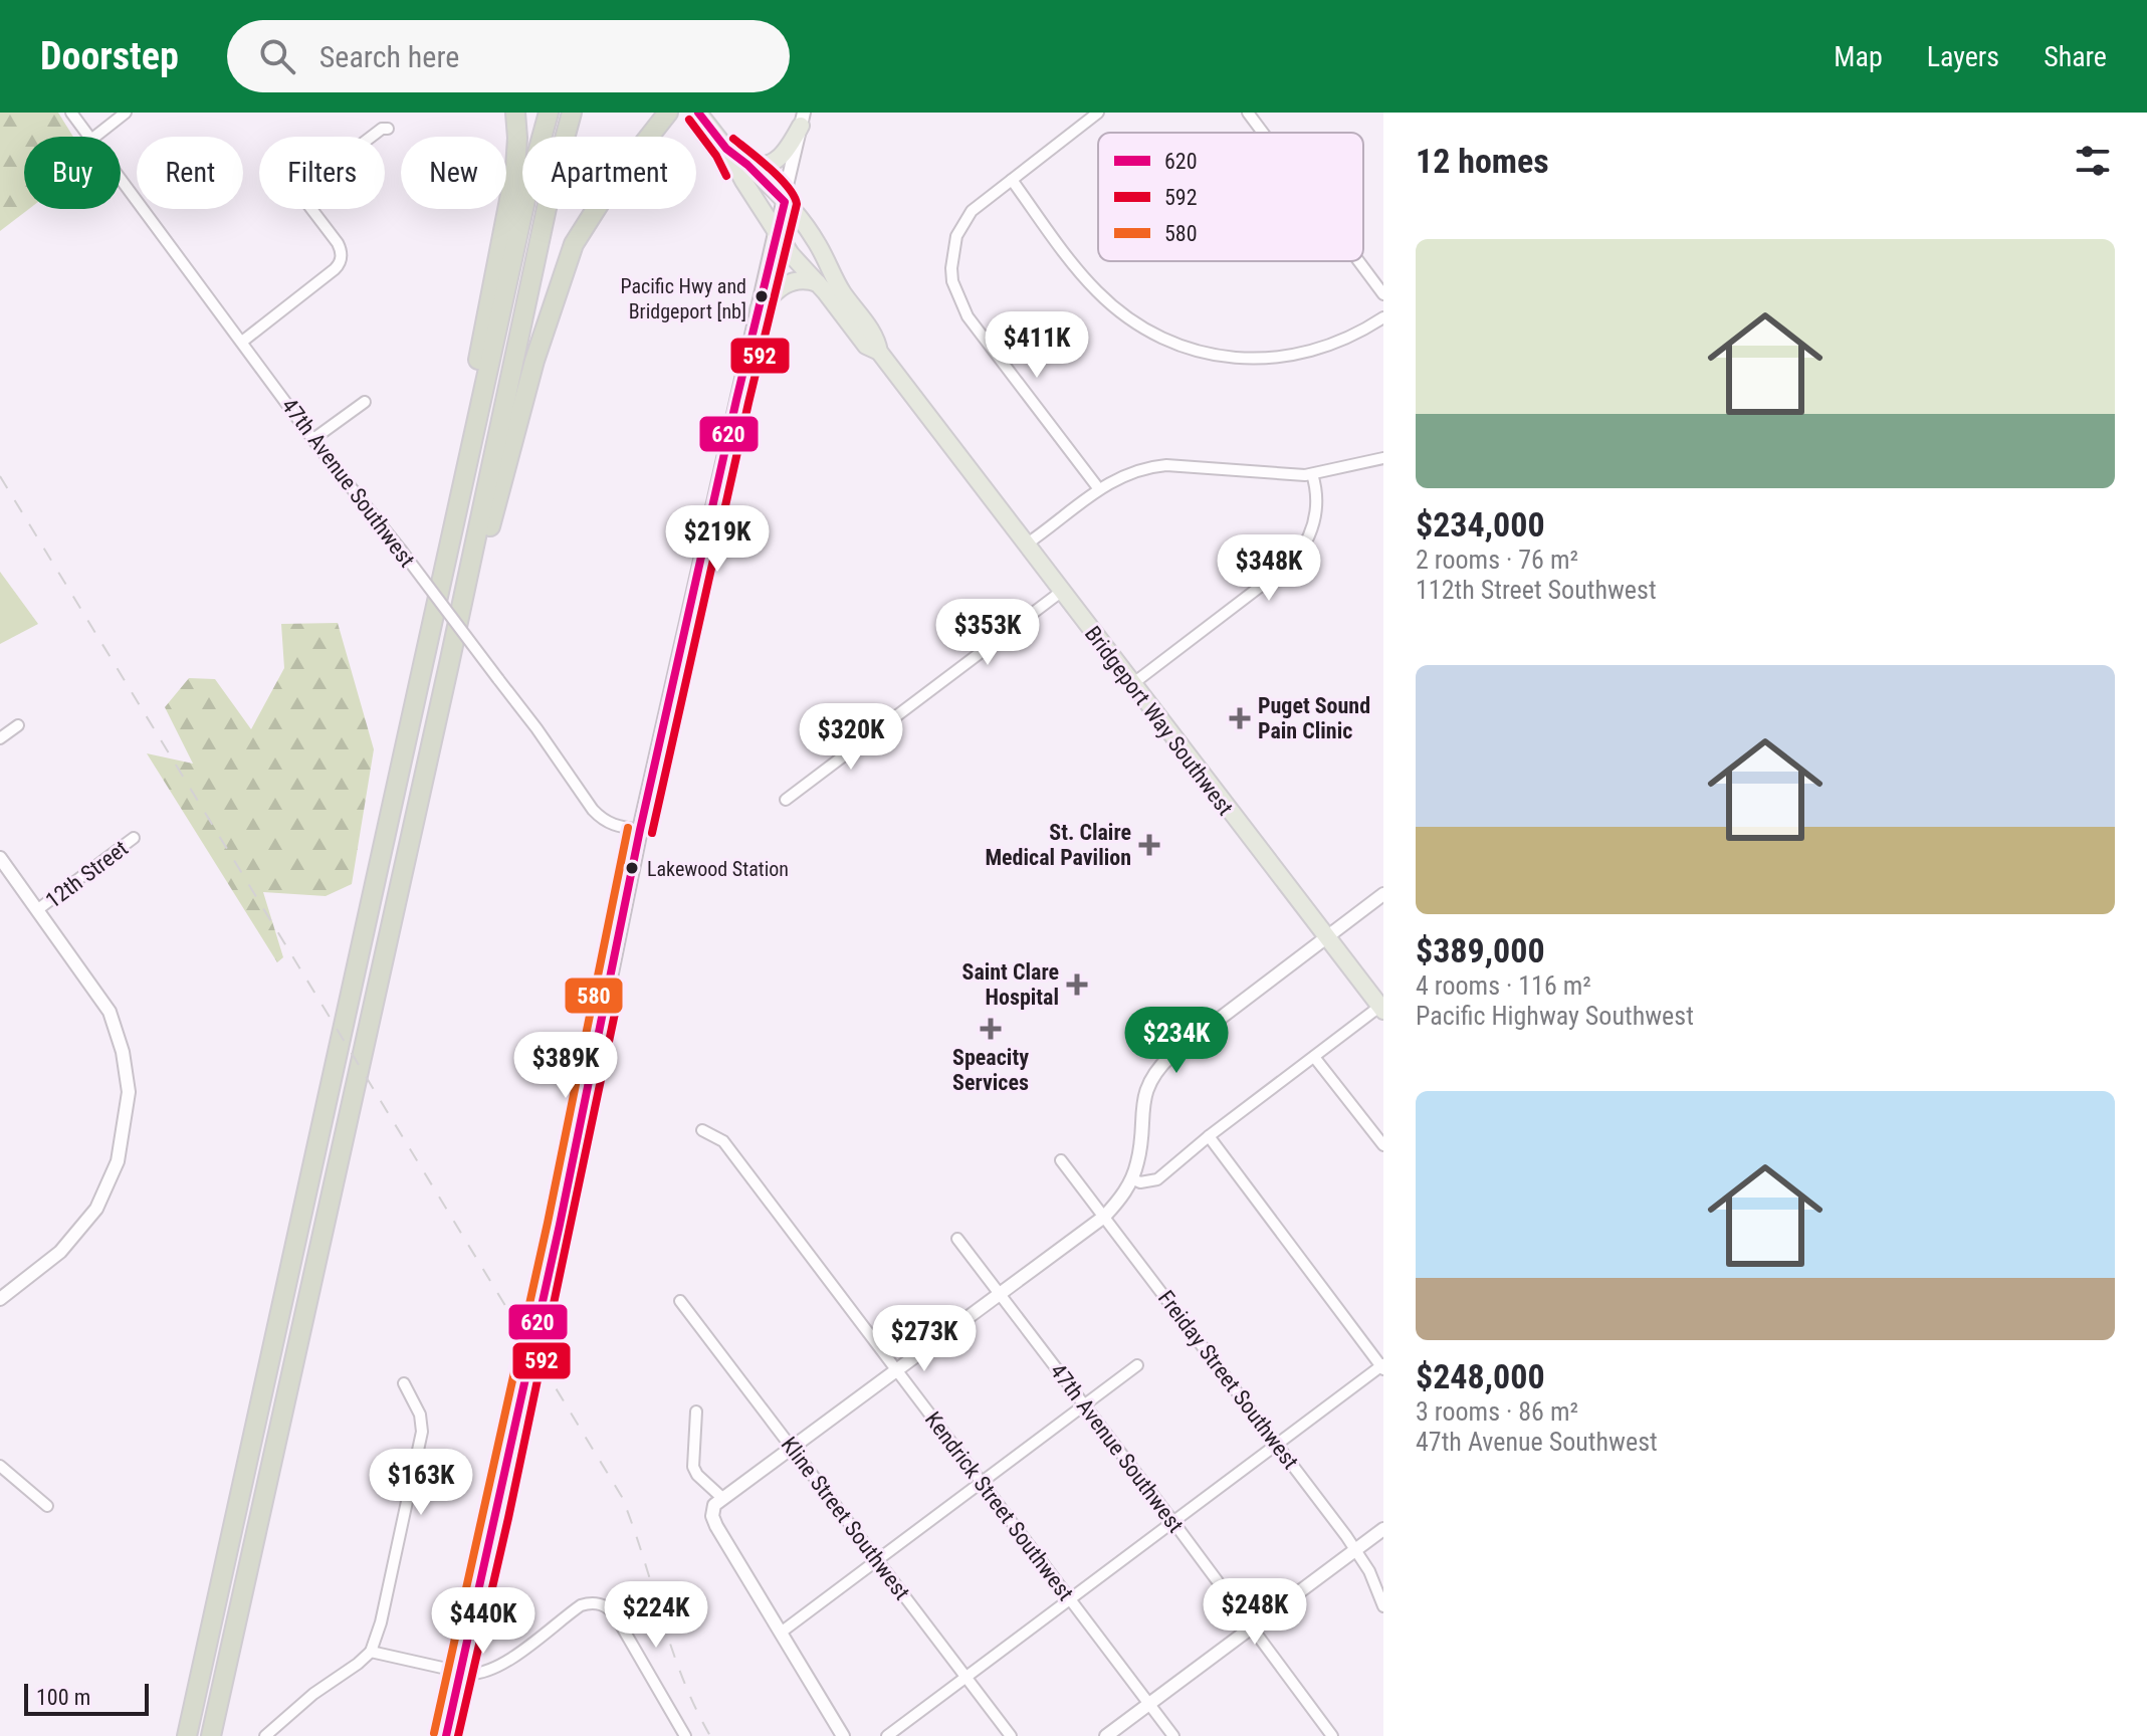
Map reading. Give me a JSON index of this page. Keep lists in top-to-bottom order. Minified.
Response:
{"streets":{"main road":["Bridgeport Way Southwest"],"street":["47th Avenue Southwest","12th Street","Freiday Street Southwest","Kendrick Street Southwest","Kline Street Southwest"]},"places":{"other":["Pacific Hwy and Bridgeport [nb]","Lakewood Station"],"health":["Puget Sound Pain Clinic","St. Claire Medical Pavilion","Saint Clare Hospital","Speacity Services"]},"lines":["transit line 620","transit line 592","transit line 580"],"legend":["620","592","580"],"scale_bar":"100 m","page":{"header":"Doorstep","search":"Search here","nav":["Map","Layers","Share"],"heading":"12 homes","chip":["Buy","Rent","Filters","New","Apartment"],"list":[{"name":"$234,000","note":"2 rooms · 76 m² · 112th Street Southwest"},{"name":"$389,000","note":"4 rooms · 116 m² · Pacific Highway Southwest"},{"name":"$248,000","note":"3 rooms · 86 m² · 47th Avenue Southwest"}],"price":["$411K","$219K","$348K","$353K","$320K","$234K","$389K","$273K","$163K","$248K","$224K","$440K"],"scale":"100 m"}}
